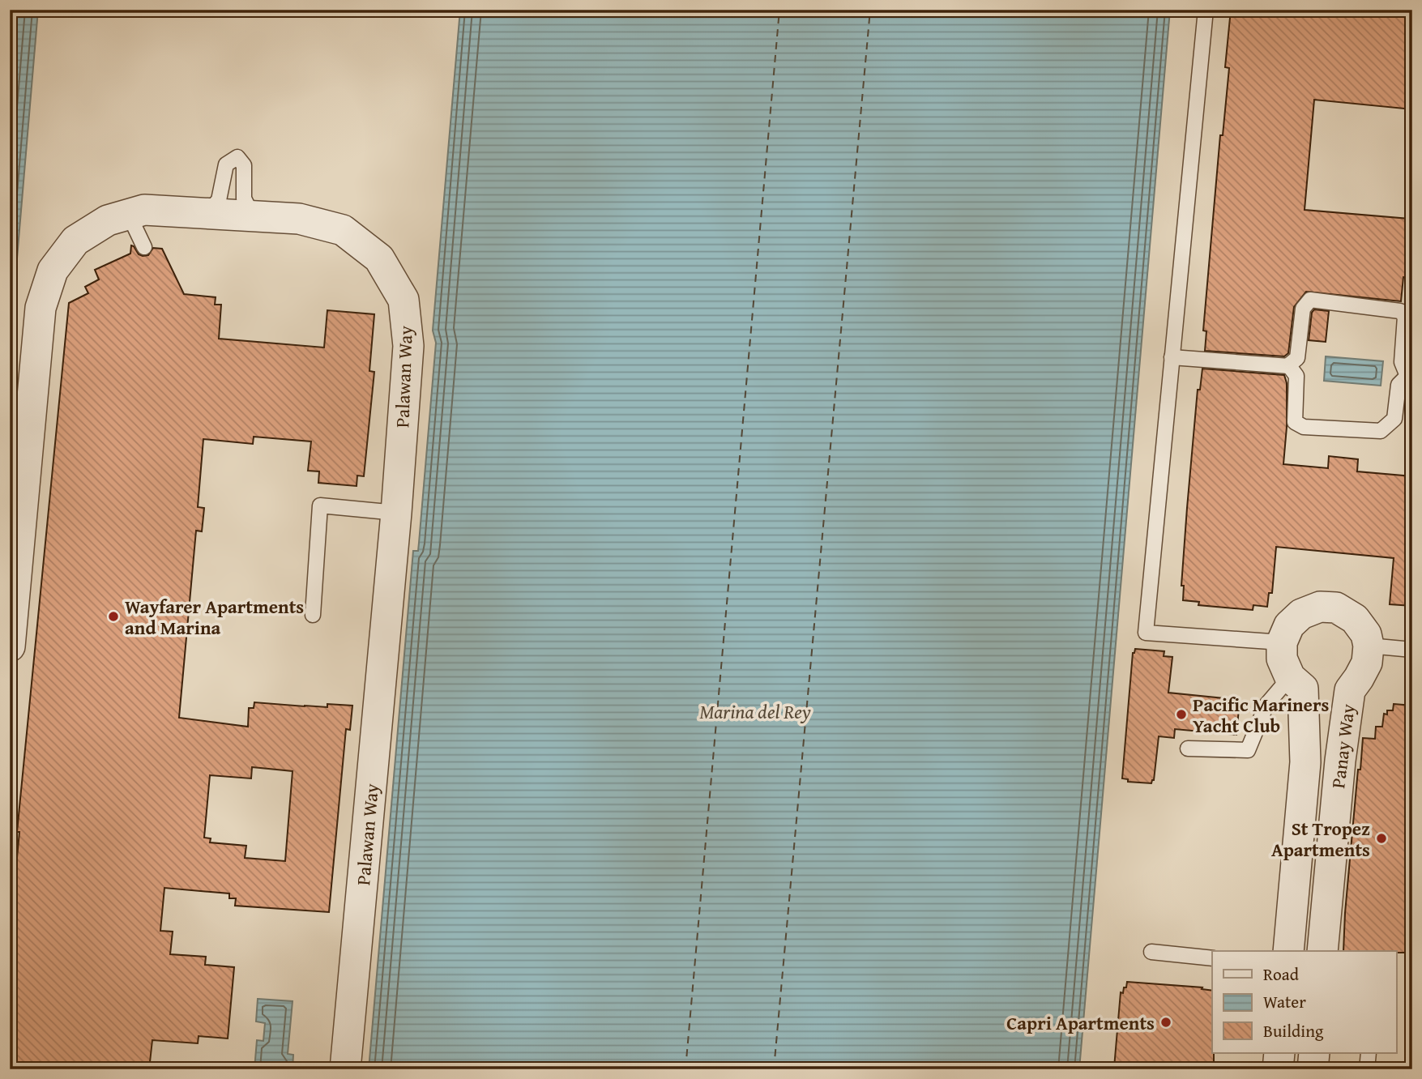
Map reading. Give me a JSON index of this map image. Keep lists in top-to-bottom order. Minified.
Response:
{"streets":{"street":["Palawan Way","Panay Way"]},"water":["Marina del Rey"],"places":["Wayfarer Apartments and Marina","Pacific Mariners Yacht Club","St Tropez Apartments","Capri Apartments"],"legend":["Road","Water","Building"]}
